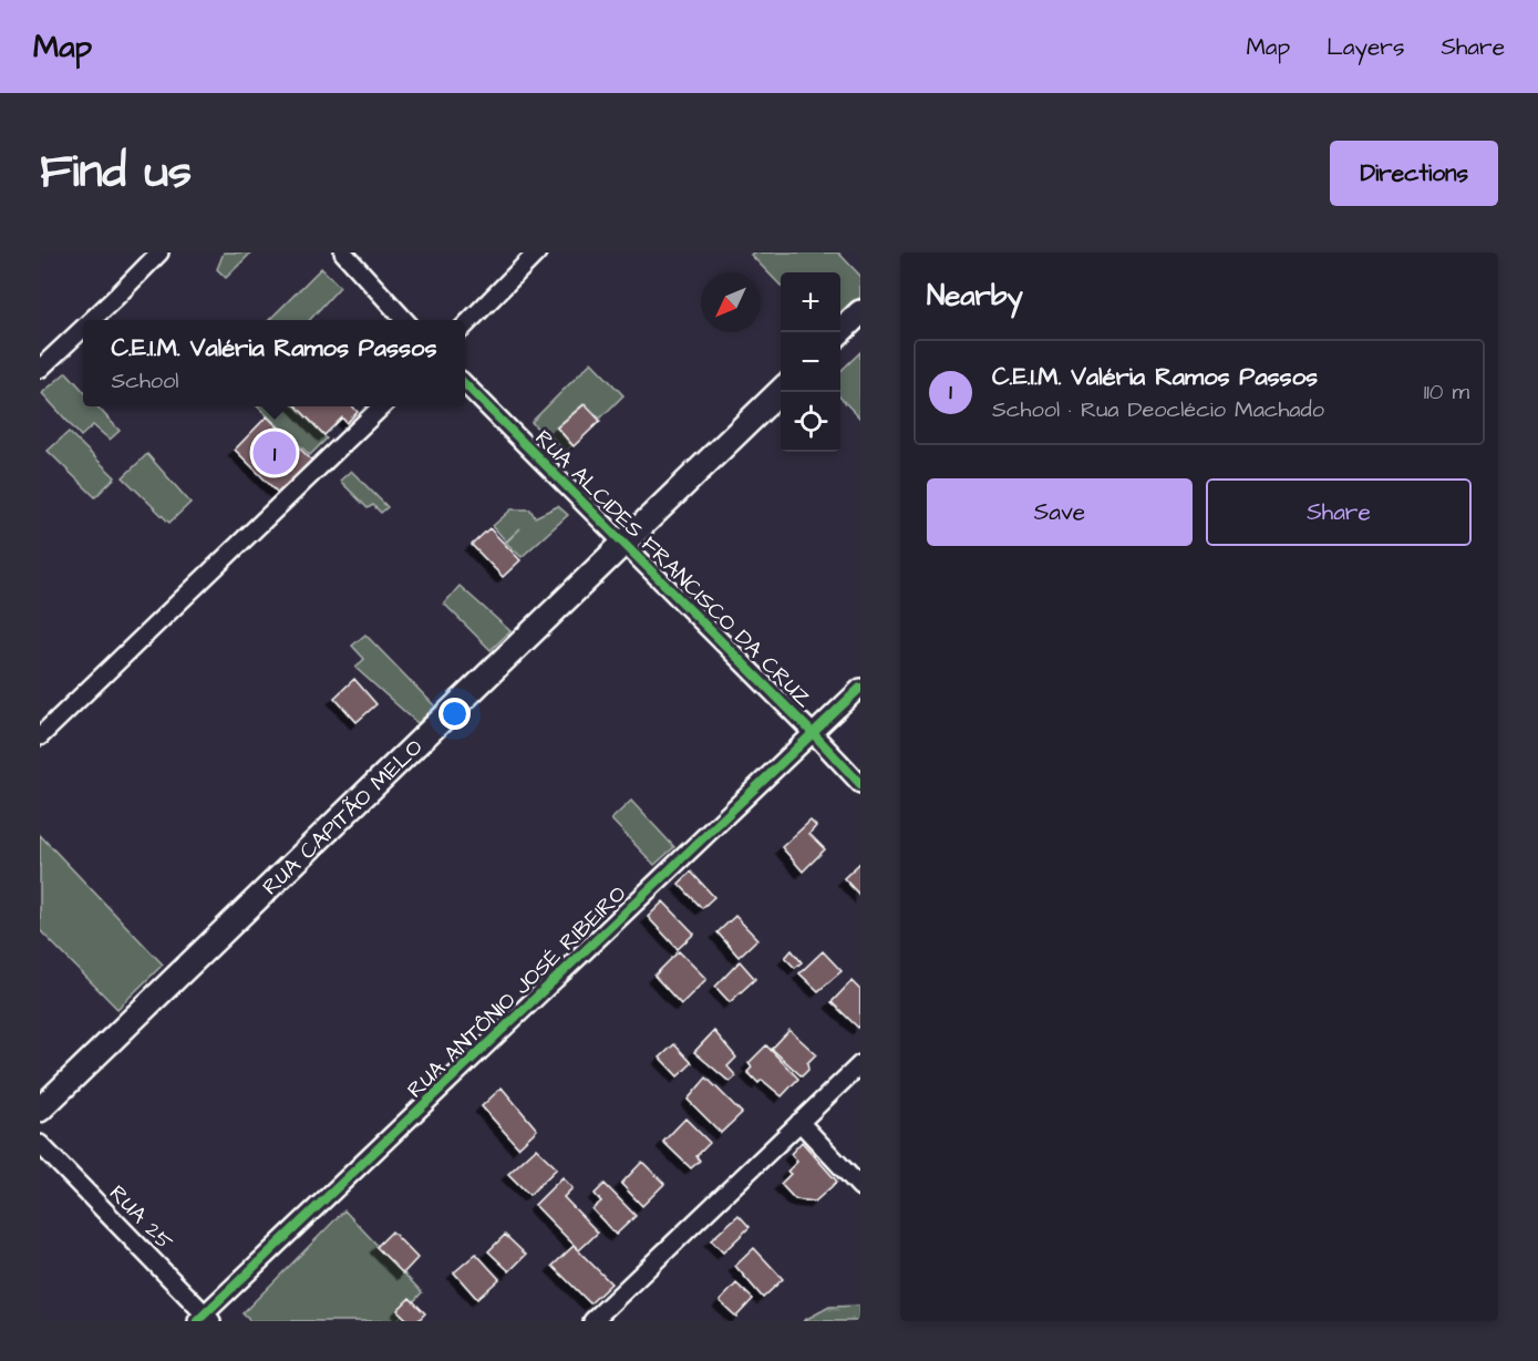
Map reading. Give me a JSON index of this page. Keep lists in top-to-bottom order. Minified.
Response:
{"streets":{"main road":["RUA CAPITÃO MELO"],"street":["RUA ALCIDES FRANCISCO DA CRUZ","RUA ANTÔNIO JOSÉ RIBEIRO","RUA 25"]},"crossings":[["RUA ALCIDES FRANCISCO DA CRUZ","RUA CAPITÃO MELO"],["RUA ALCIDES FRANCISCO DA CRUZ","RUA ANTÔNIO JOSÉ RIBEIRO"],["RUA ANTÔNIO JOSÉ RIBEIRO","RUA 25"]],"north":"bottom left","page":{"header":"Map","nav":["Map","Layers","Share"],"title":"Find us","buttons":["Directions",["Save","Share"]],"heading":"Nearby","map_buttons":["+","−"],"popup":["C.E.I.M. Valéria Ramos Passos","School"],"list":[{"mark":"1","name":"C.E.I.M. Valéria Ramos Passos","note":"School · Rua Deoclécio Machado","value":"110 m"}],"pins":"1"}}
